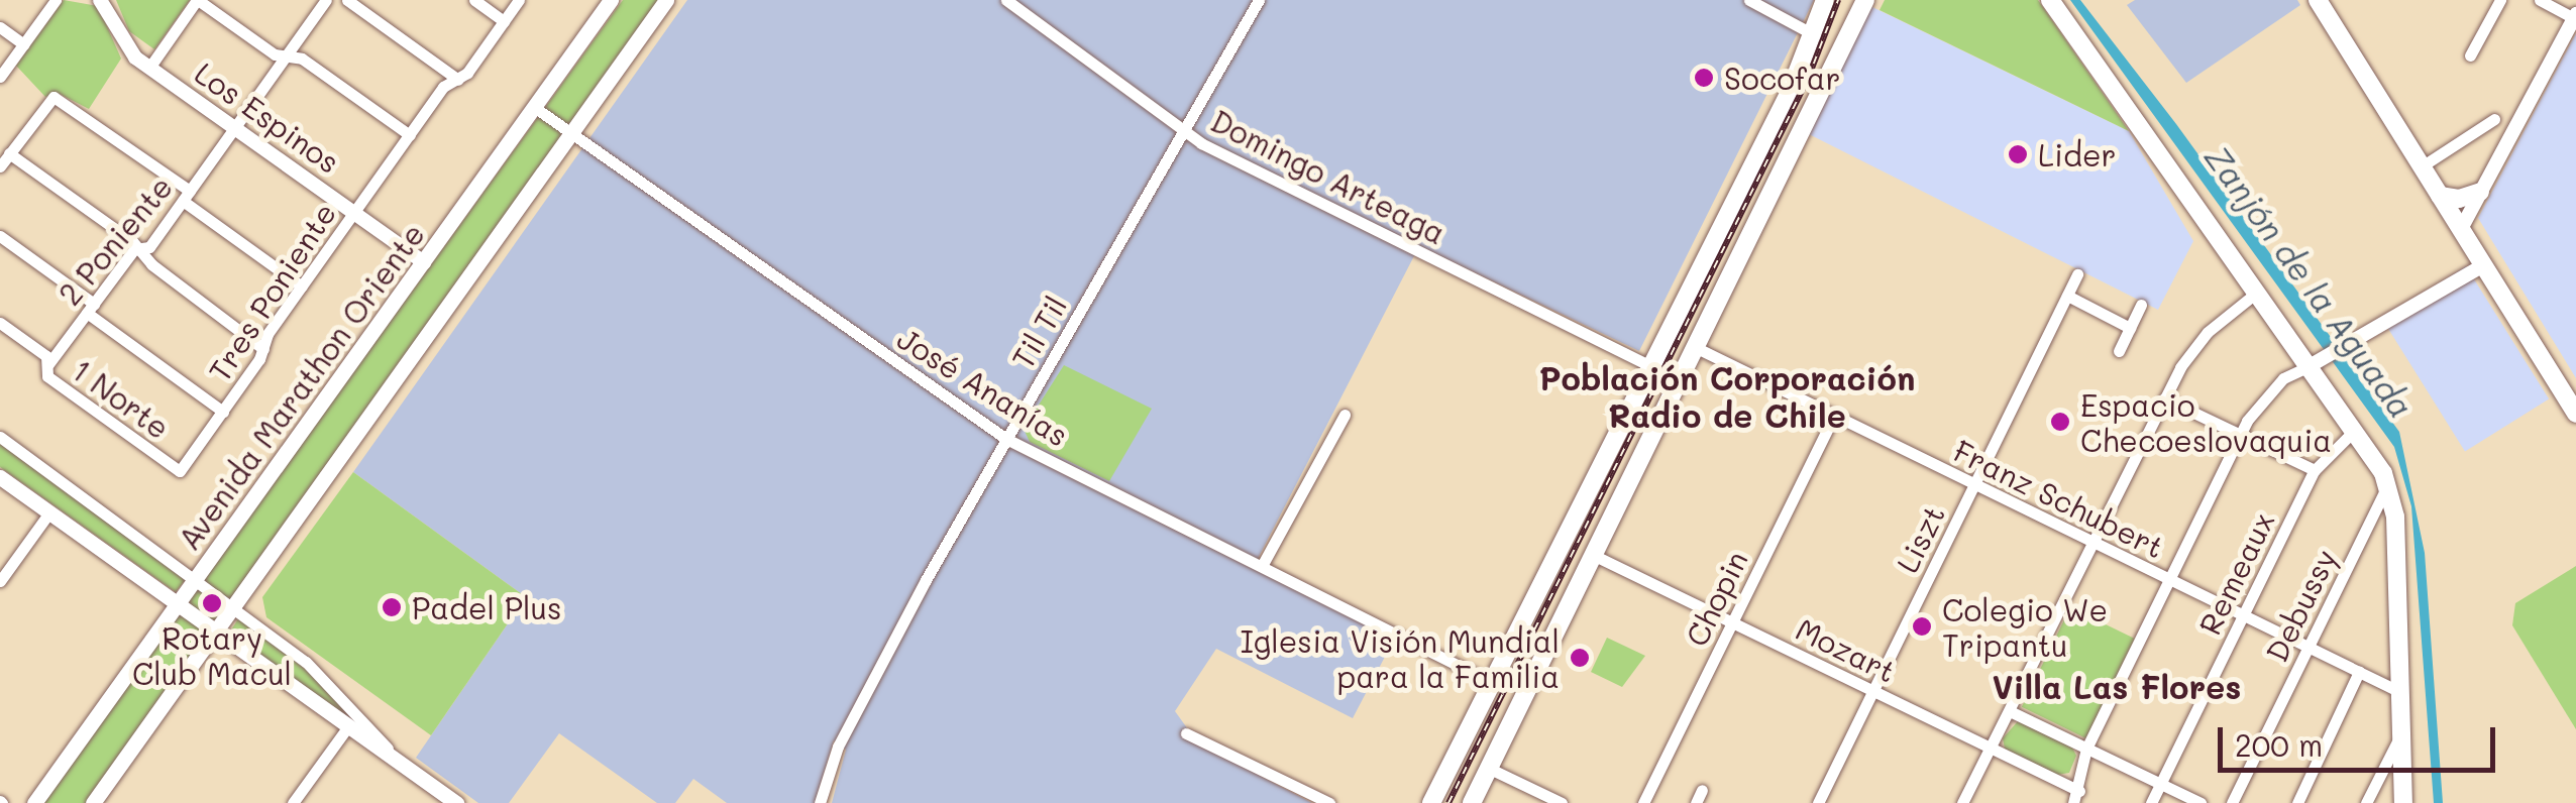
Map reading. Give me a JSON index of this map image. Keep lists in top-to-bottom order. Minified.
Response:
{"streets":{"main road":["Avenida Marathon Oriente"],"street":["Los Espinos","Domingo Arteaga","2 Poniente","Tres Poniente","Til Til","José Ananías","1 Norte","Franz Schubert","Liszt","Remeaux","Chopin","Debussy","Mozart"]},"crossings":[["Los Espinos","2 Poniente"],["Los Espinos","Tres Poniente"],["Los Espinos","Avenida Marathon Oriente"],["Domingo Arteaga","Til Til"],["2 Poniente","1 Norte"],["Tres Poniente","1 Norte"],["Til Til","José Ananías"],["Avenida Marathon Oriente","José Ananías"],["Franz Schubert","Liszt"],["Franz Schubert","Remeaux"],["Franz Schubert","Chopin"],["Franz Schubert","Debussy"],["Liszt","Mozart"],["Chopin","Mozart"]],"districts":["Población Corporación Radio de Chile","Villa Las Flores"],"water":["Zanjón de la Aguada"],"places":["Socofar","Lider","Espacio Checoeslovaquia","Rotary Club Macul","Padel Plus","Colegio We Tripantu","Iglesia Visión Mundial para la Familia"],"scale_bar":"200 m"}
